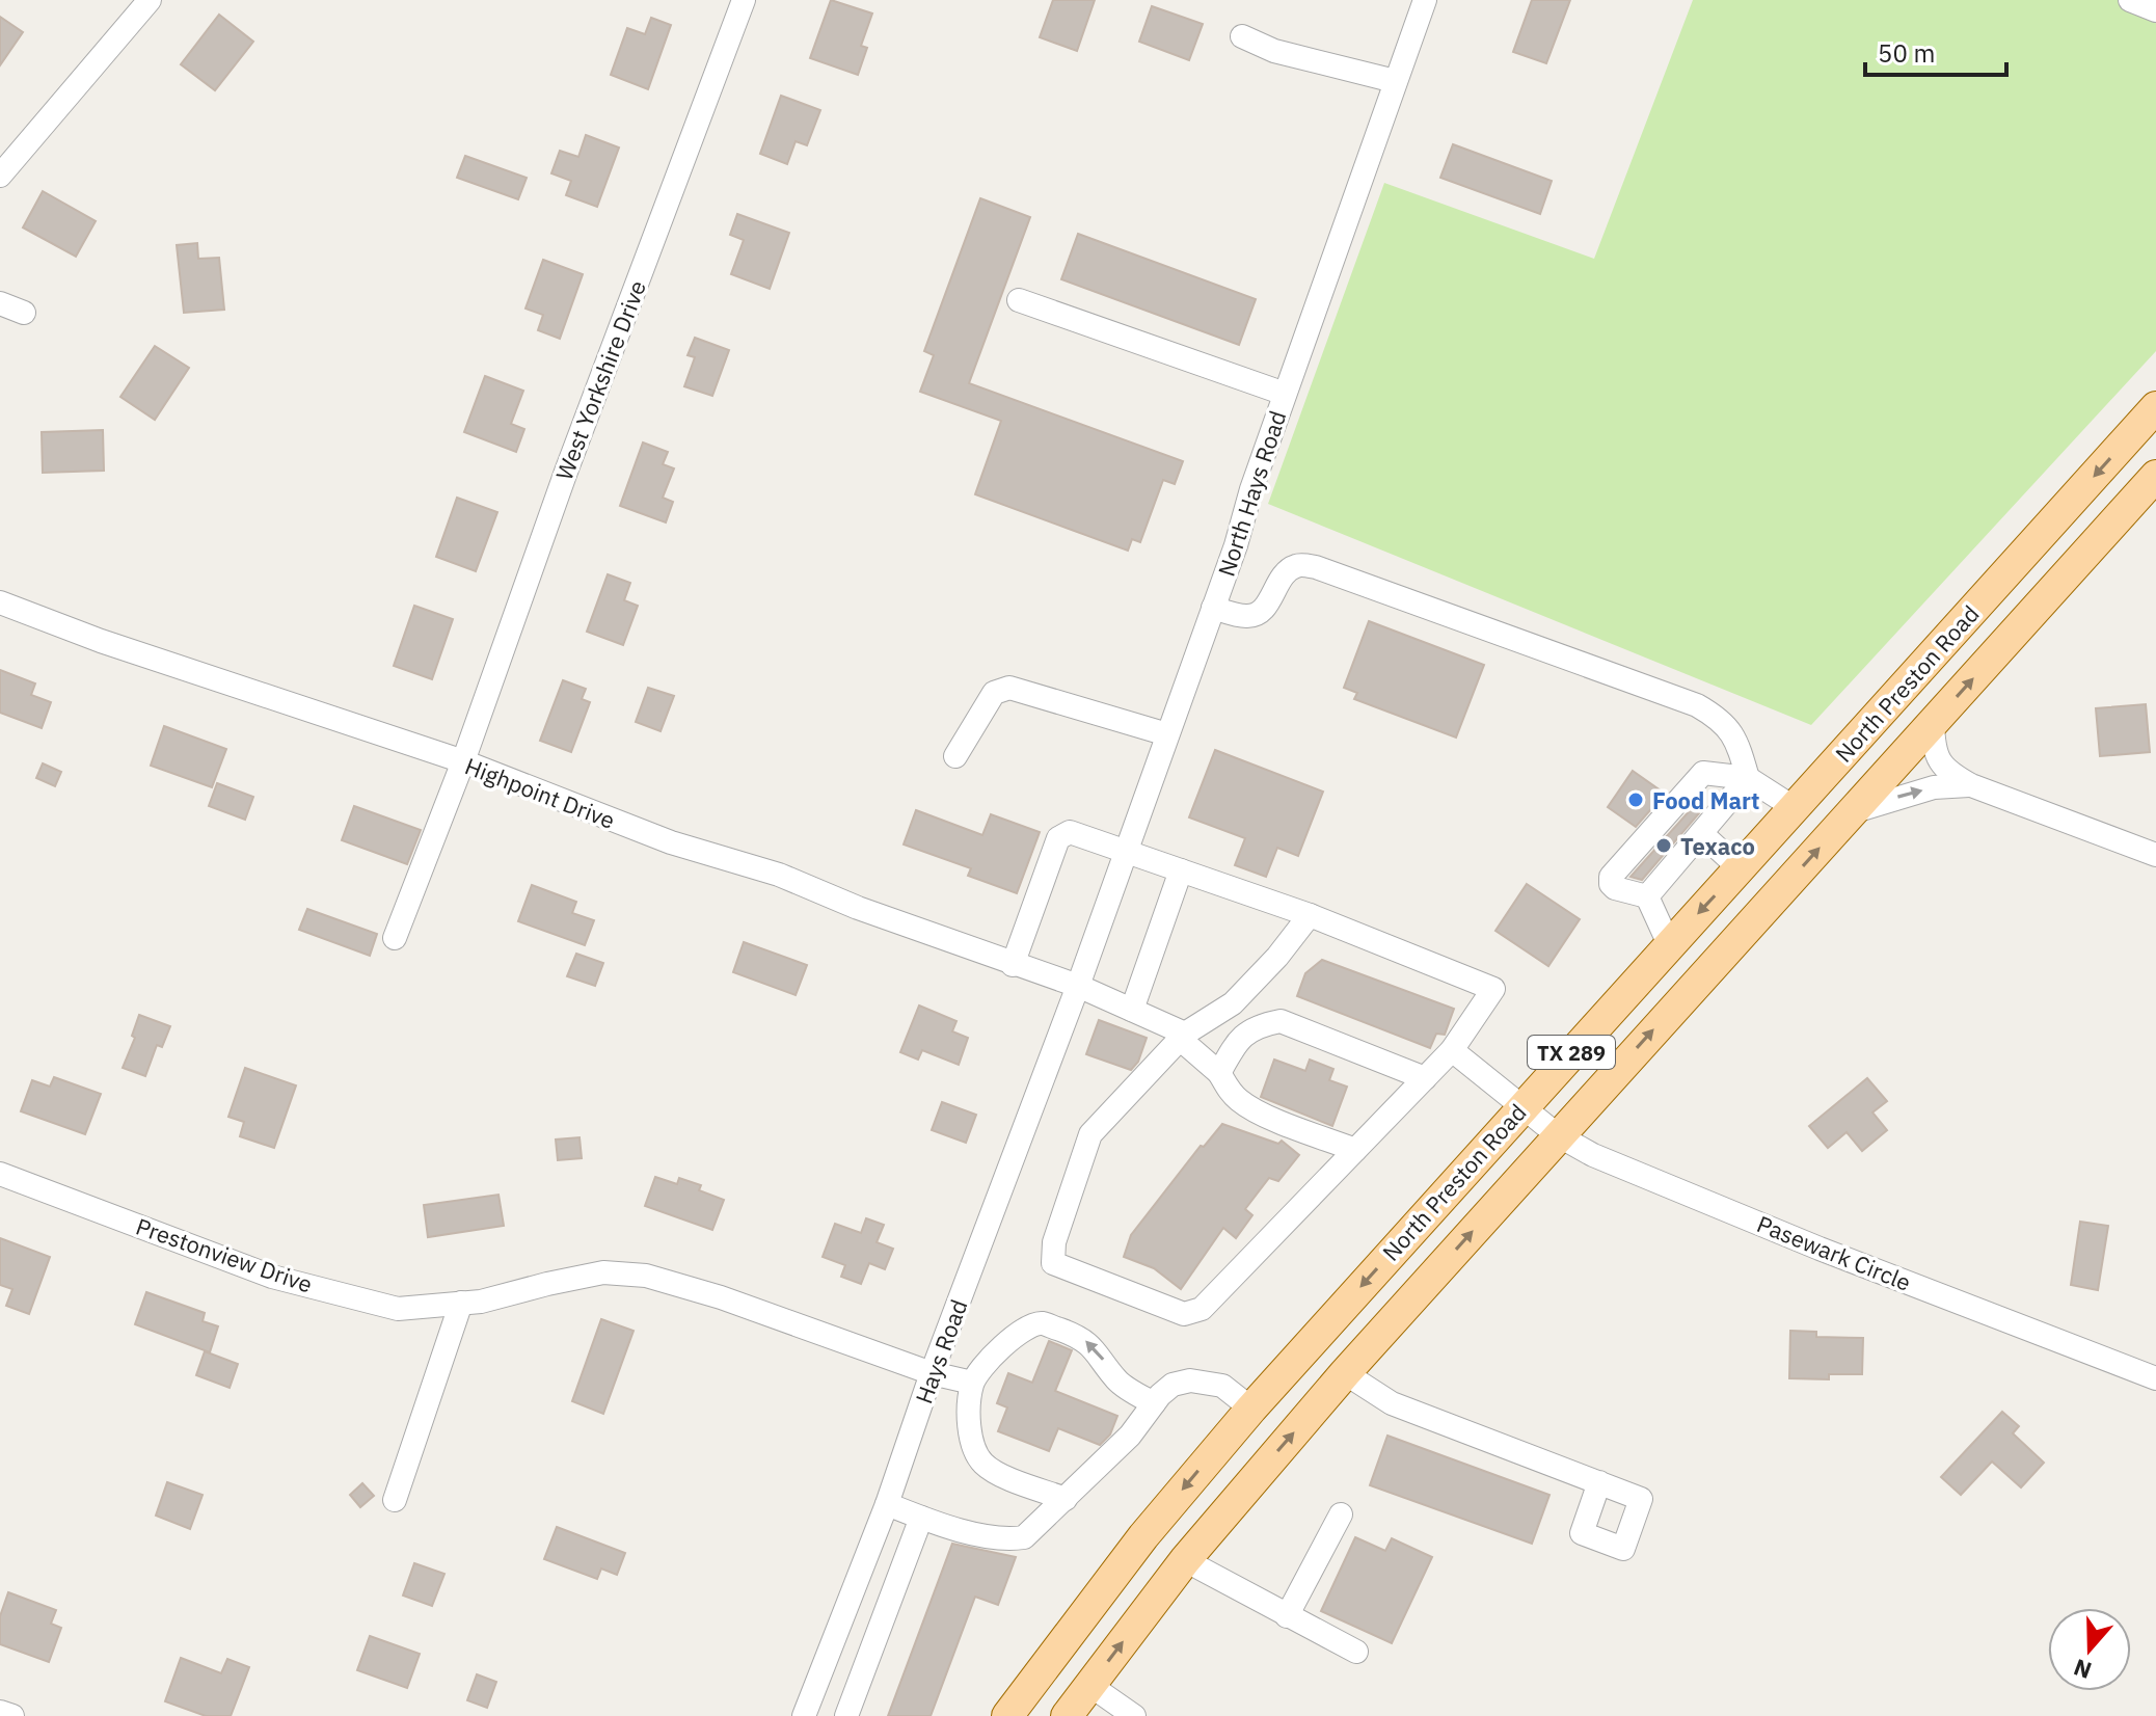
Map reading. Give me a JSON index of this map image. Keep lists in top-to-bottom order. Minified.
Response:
{"streets":{"main road":["North Preston Road","TX 289"],"street":["West Yorkshire Drive","North Hays Road","Highpoint Drive","Pasewark Circle","Prestonview Drive","Hays Road"]},"crossings":[["West Yorkshire Drive","Highpoint Drive"],["North Hays Road","Highpoint Drive"],["North Hays Road","Hays Road"],["North Preston Road","Pasewark Circle"],["Highpoint Drive","Hays Road"],["Prestonview Drive","Hays Road"]],"places":["Food Mart","Texaco"],"scale_bar":"50 m","north":"bottom"}
